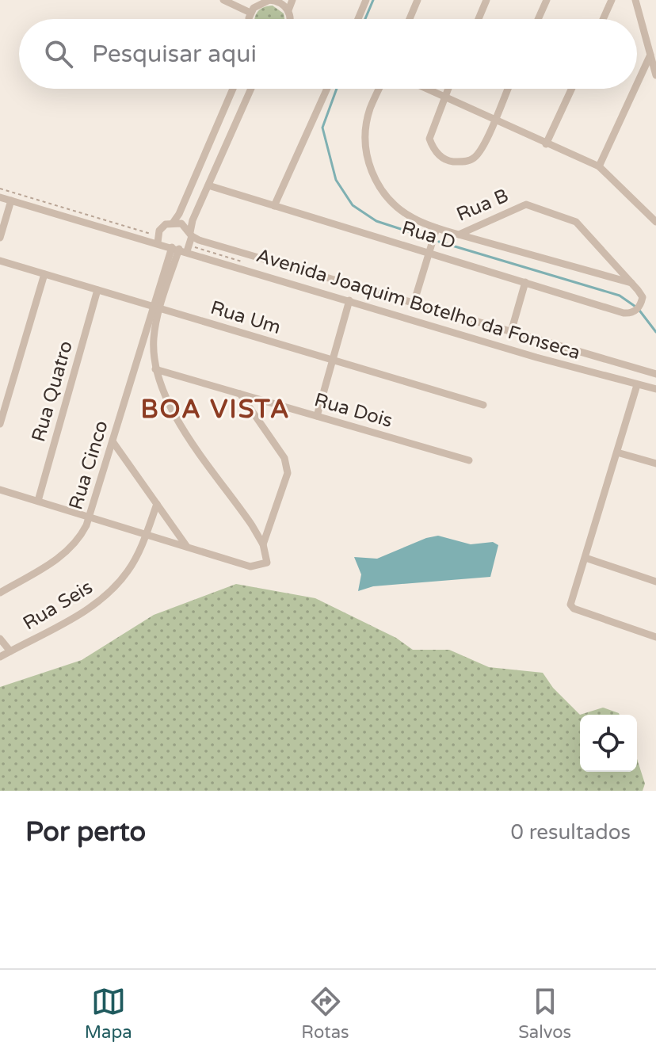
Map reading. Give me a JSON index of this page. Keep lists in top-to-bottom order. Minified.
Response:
{"streets":{"street":["Rua B","Rua D","Avenida Joaquim Botelho da Fonseca","Rua Um","Rua Quatro","Rua Dois","Rua Cinco","Rua Seis"]},"crossings":[["Rua B","Rua D"],["Rua Um","Rua Quatro"],["Rua Um","Rua Cinco"]],"districts":["BOA VISTA"],"page":{"search":"Pesquisar aqui","heading":["Por perto","0 resultados"],"nav":["Mapa","Rotas","Salvos"]}}
